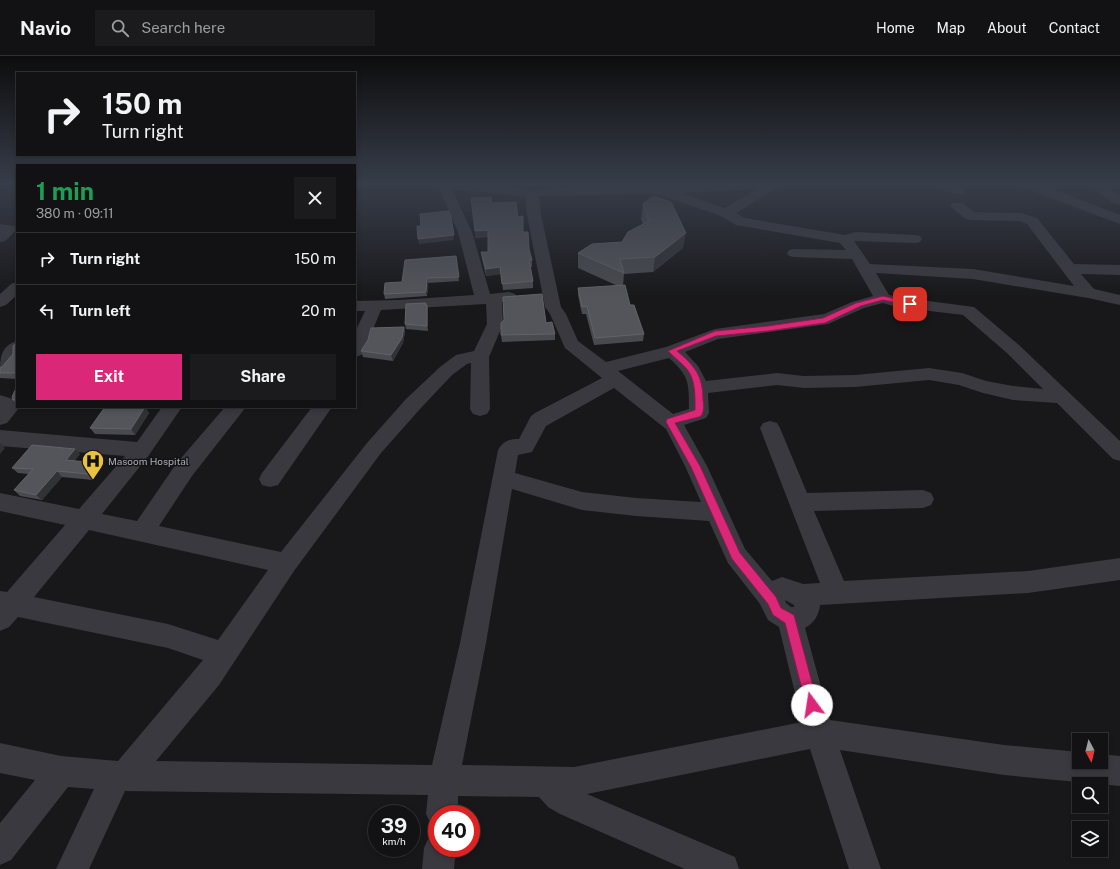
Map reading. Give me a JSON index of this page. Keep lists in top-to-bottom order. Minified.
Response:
{"places":{"hospital":["Masoom Hospital"]},"north":"bottom","page":{"header":"Navio","search":"Search here","nav":["Home","Map","About","Contact"],"turn":["150 m","Turn right"],"heading":["1 min","380 m · 09:11"],"list":[{"name":"Turn right","value":"150 m"},{"name":"Turn left","value":"20 m"}],"buttons":["Exit","Share"],"speed":"39 km/h","limit":"40"}}
